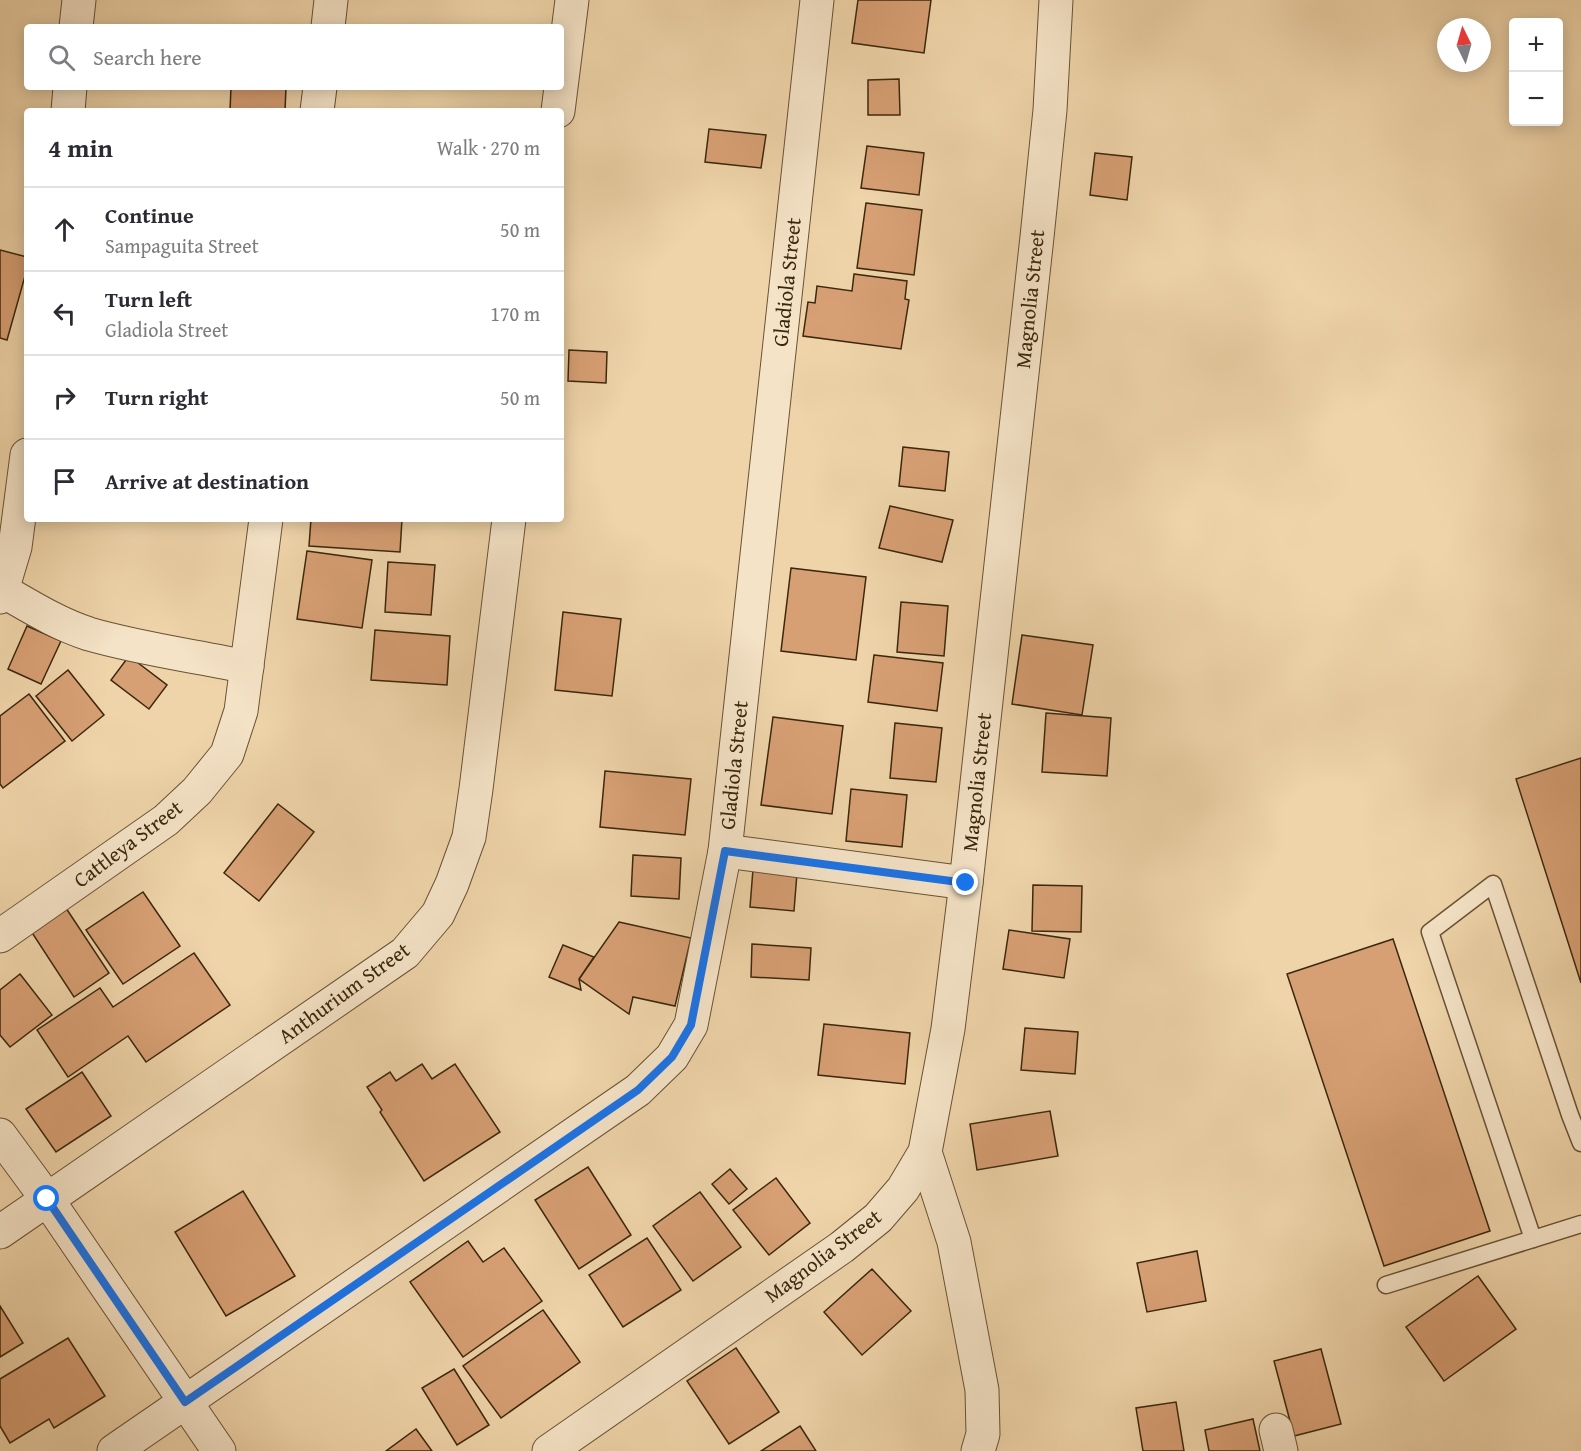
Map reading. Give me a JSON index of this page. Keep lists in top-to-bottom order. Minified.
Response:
{"streets":{"street":["Gladiola Street","Magnolia Street","Cattleya Street","Anthurium Street"]},"north":"top","page":{"map_buttons":["+","−"],"search":"Search here","heading":["4 min","Walk · 270 m"],"list":[["Continue","Sampaguita Street","50 m"],["Turn left","Gladiola Street","170 m"],["Turn right","50 m"],"Arrive at destination"]}}
